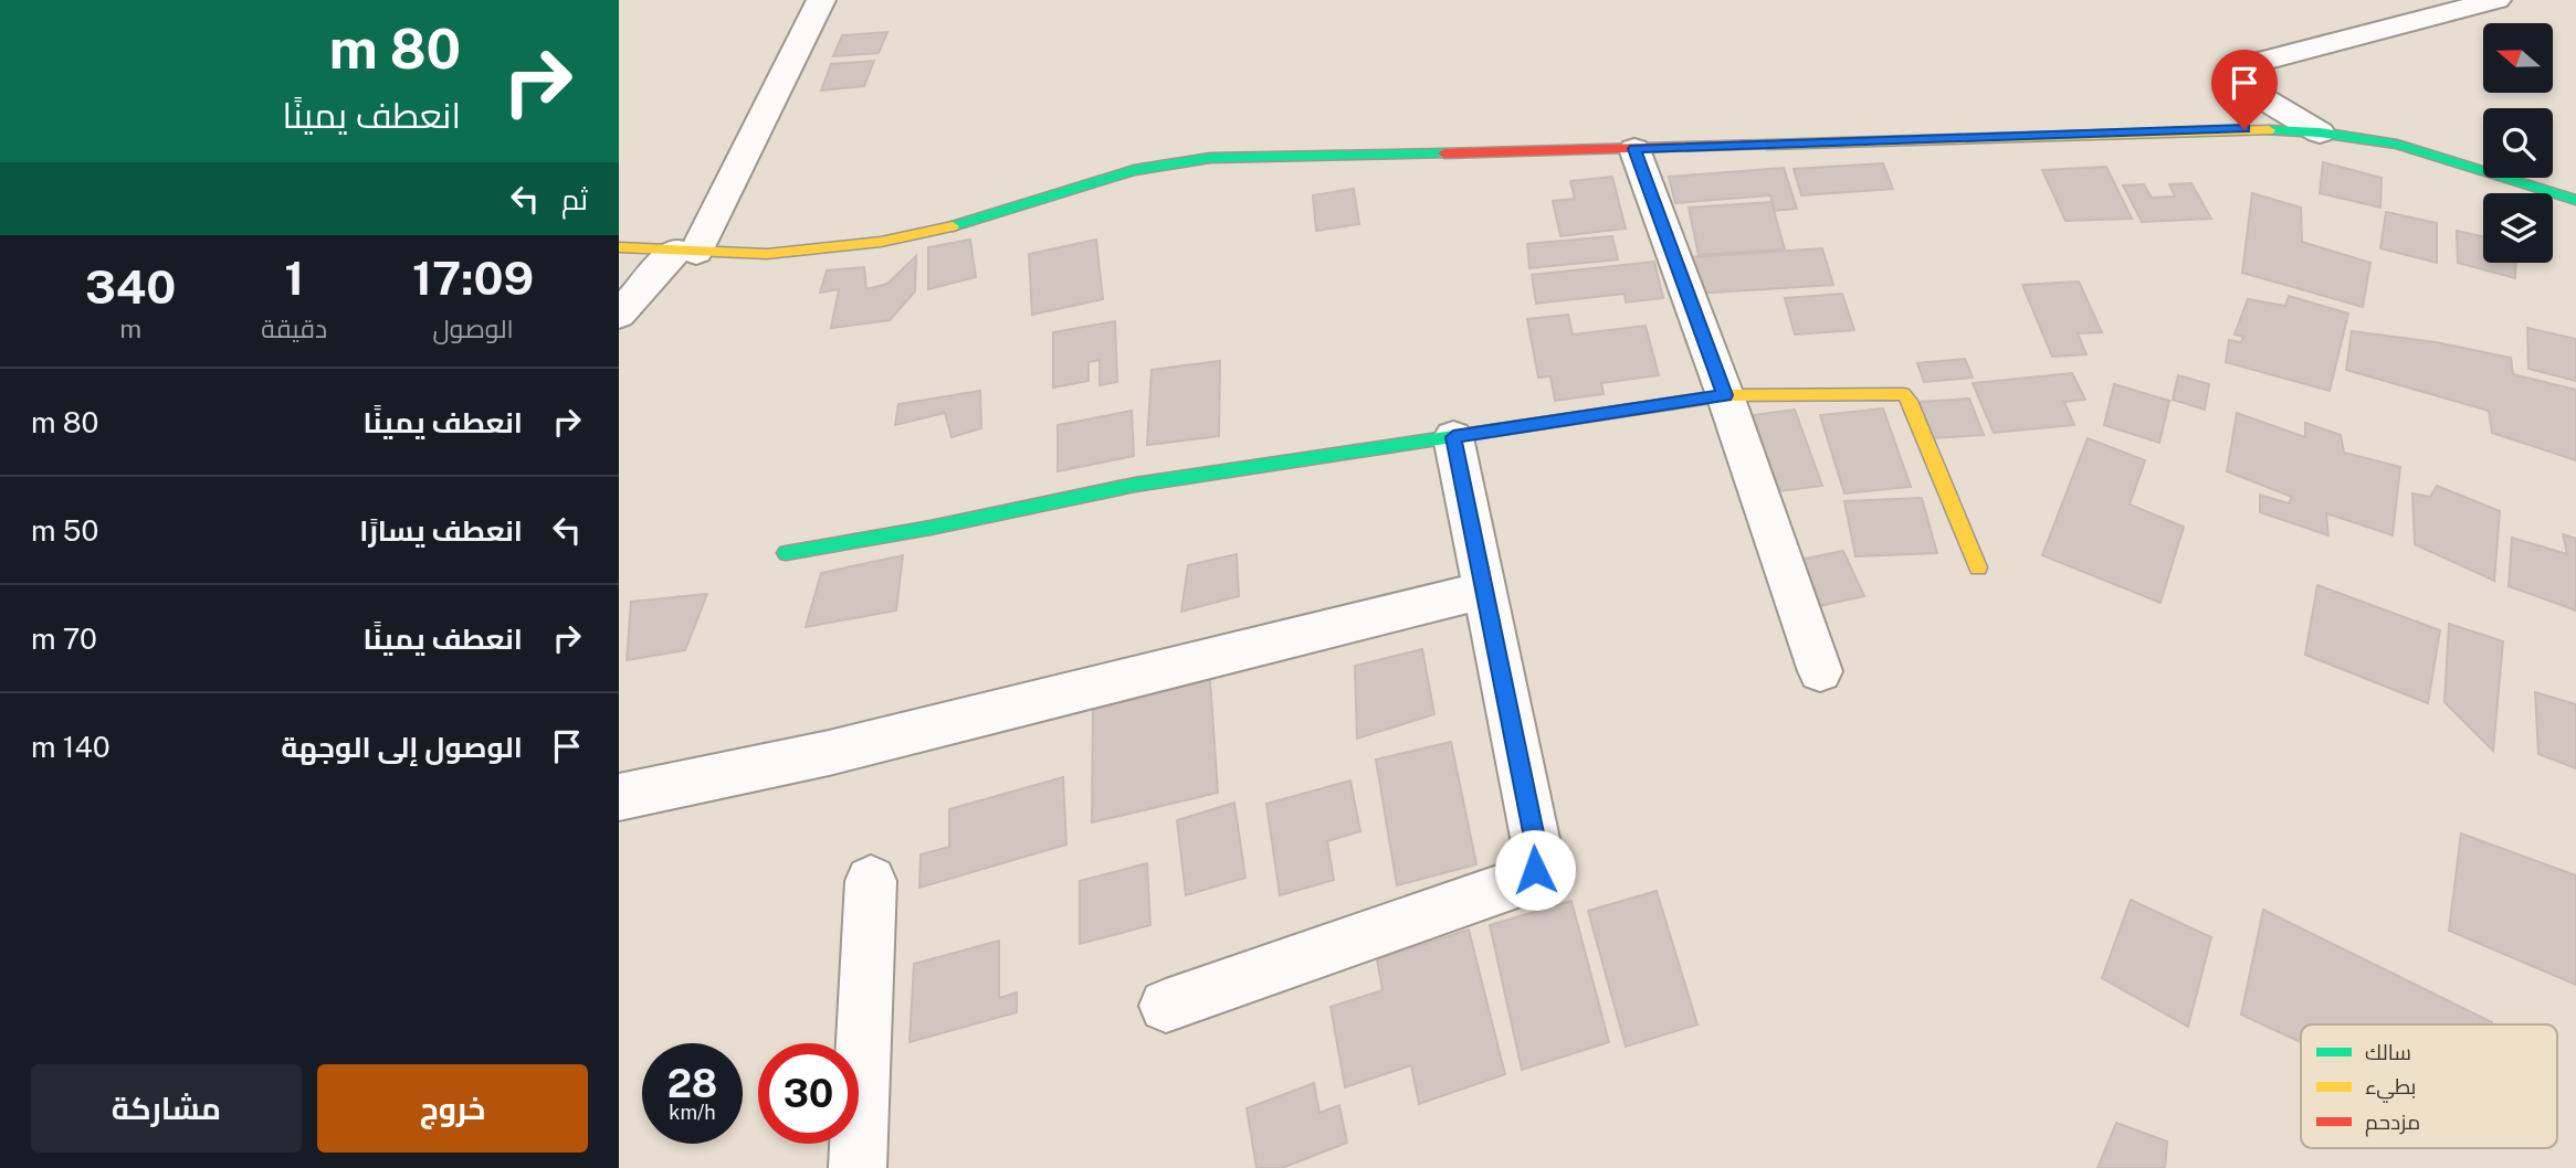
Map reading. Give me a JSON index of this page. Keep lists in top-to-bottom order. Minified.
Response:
{"legend":["سالك","بطيء","مزدحم"],"north":"left","page":{"turn":["80 m","انعطف يمينًا"],"then":"ثم","eta":["17:09","الوصول","1","دقيقة","340","m"],"list":[{"name":"انعطف يمينًا","value":"80 m"},{"name":"انعطف يسارًا","value":"50 m"},{"name":"انعطف يمينًا","value":"70 m"},{"name":"الوصول إلى الوجهة","value":"140 m"}],"speed":"28 km/h","limit":"30","buttons":["خروج","مشاركة"]}}
